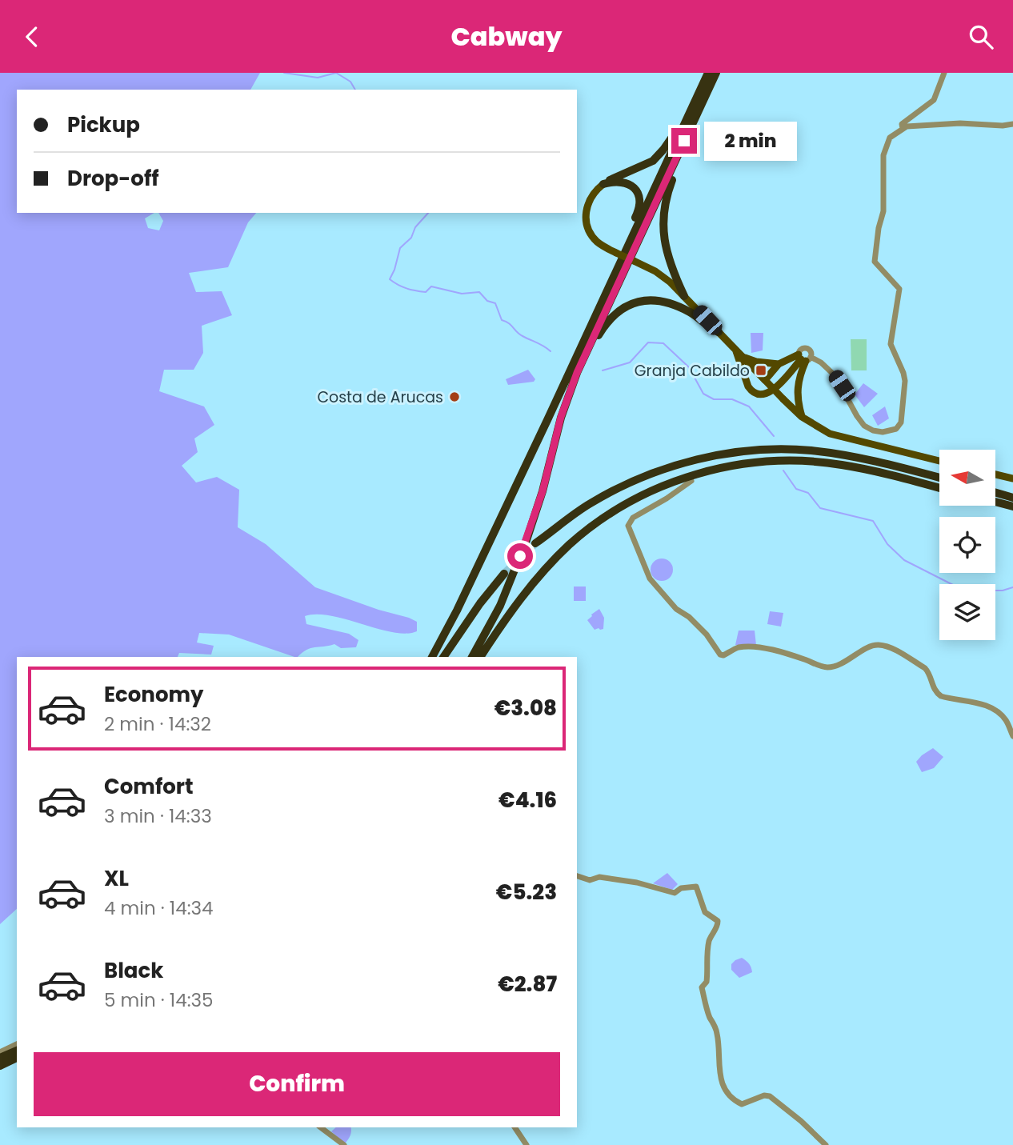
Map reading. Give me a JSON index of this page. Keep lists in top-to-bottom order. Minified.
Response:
{"places":{"transit":["Granja Cabildo"],"other":["Costa de Arucas"]},"north":"left","page":{"header":"Cabway","banner":["Pickup","Drop-off"],"bubble":"2 min","list":[{"name":"Economy","note":"2 min · 14:32","value":"€3.08"},{"name":"Comfort","note":"3 min · 14:33","value":"€4.16"},{"name":"XL","note":"4 min · 14:34","value":"€5.23"},{"name":"Black","note":"5 min · 14:35","value":"€2.87"}],"buttons":"Confirm"}}
